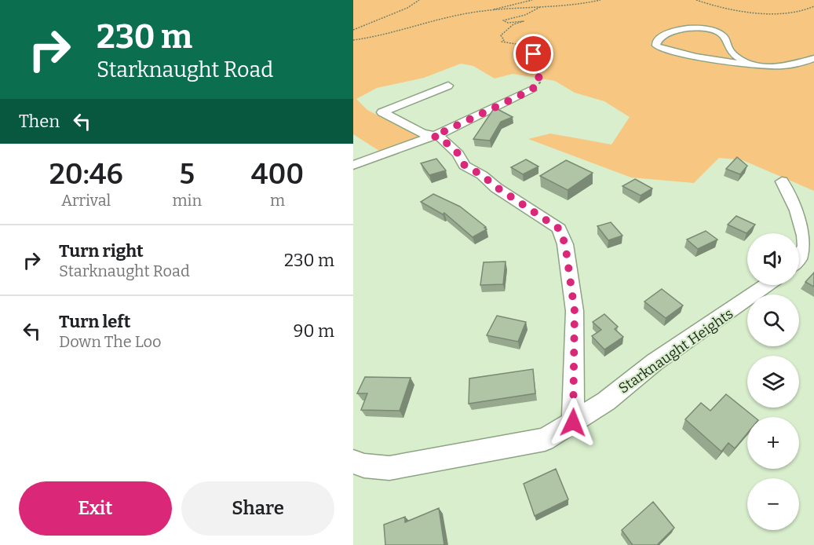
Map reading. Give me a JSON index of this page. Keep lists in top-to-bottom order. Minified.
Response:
{"streets":{"street":["Starknaught Heights"]},"page":{"turn":["230 m","Starknaught Road"],"then":"Then","eta":["20:46","Arrival","5","min","400","m"],"list":[{"name":"Turn right","note":"Starknaught Road","value":"230 m"},{"name":"Turn left","note":"Down The Loo","value":"90 m"}],"map_buttons":["+","−"],"buttons":["Exit","Share"]}}
